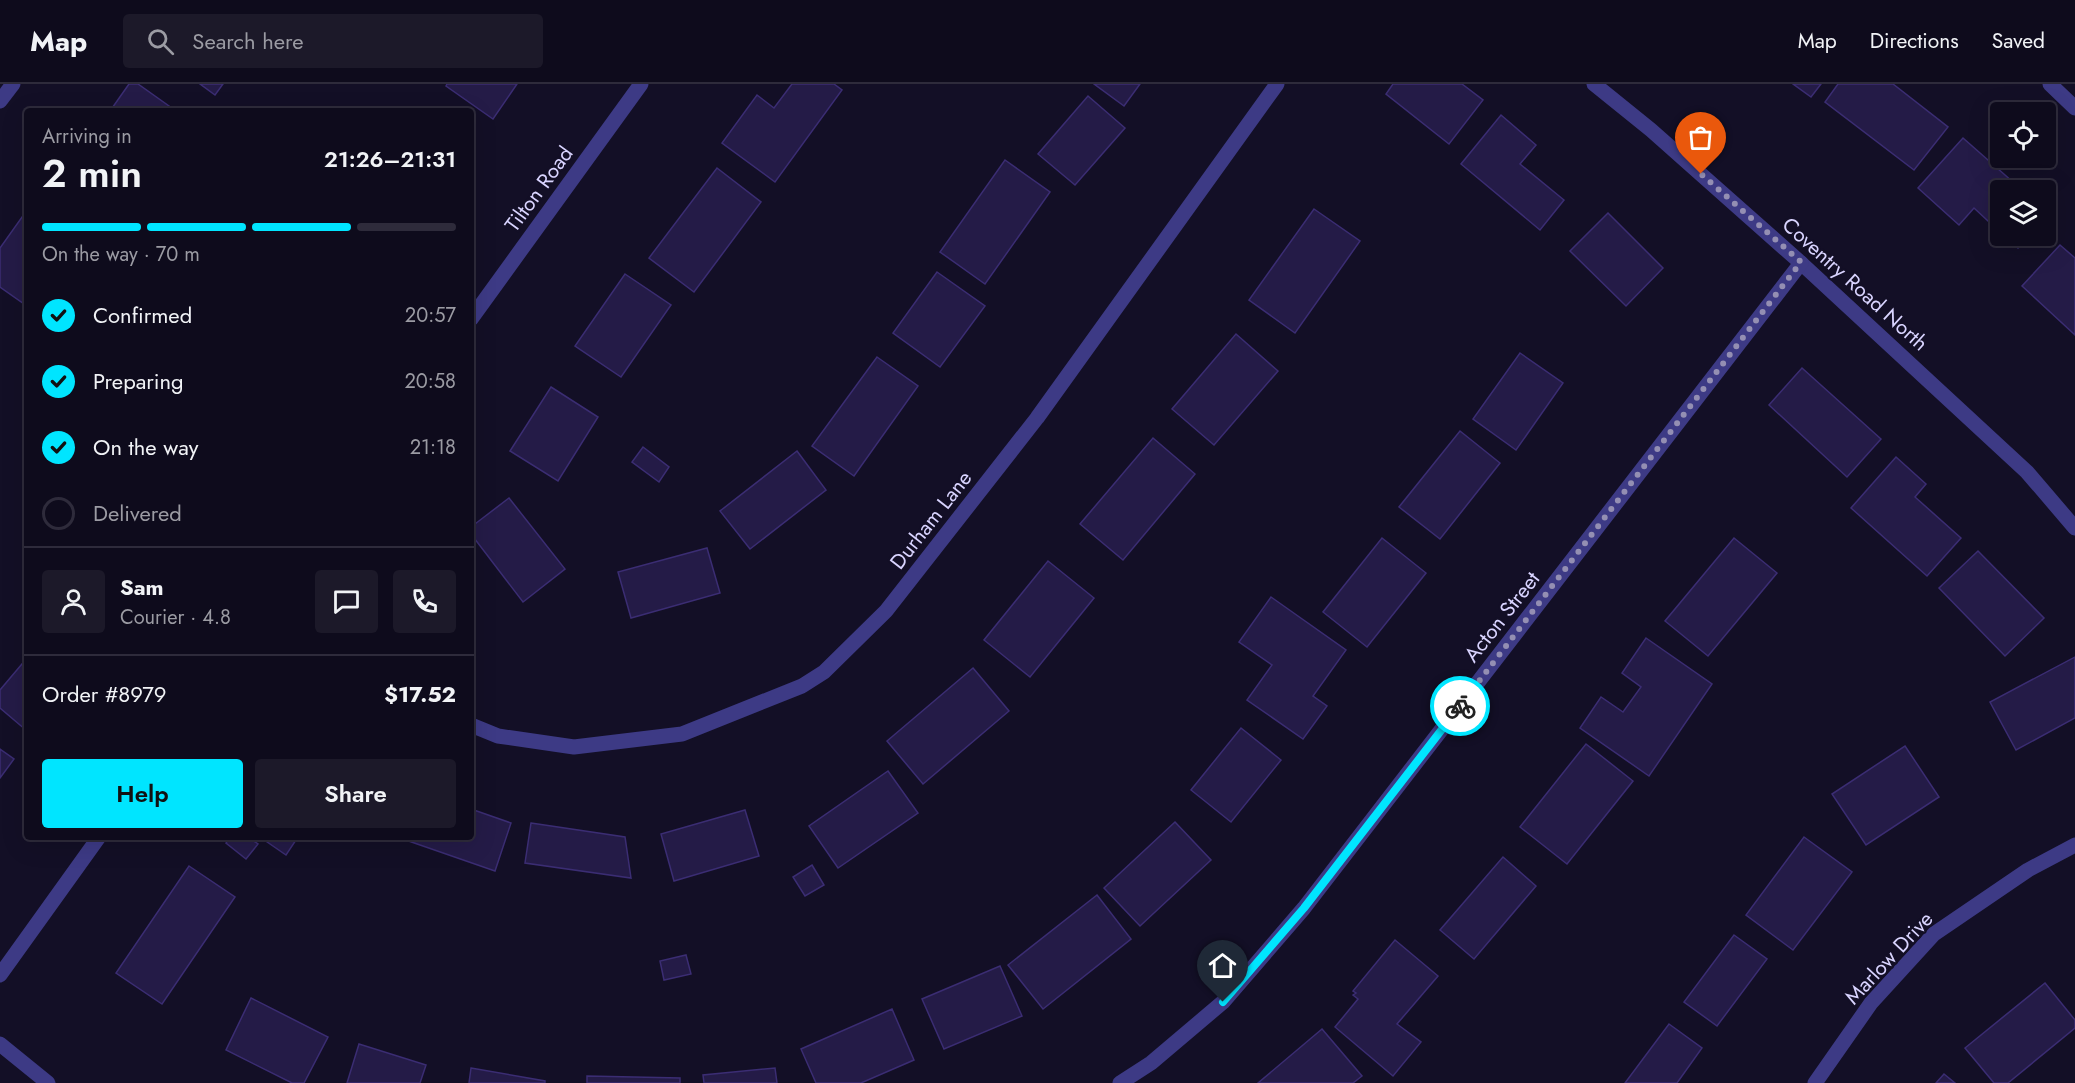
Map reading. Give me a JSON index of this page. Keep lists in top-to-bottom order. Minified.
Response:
{"streets":{"street":["Tilton Road","Coventry Road North","Durham Lane","Acton Street","Marlow Drive"]},"crossings":[["Coventry Road North","Acton Street"]],"page":{"header":"Map","search":"Search here","nav":["Map","Directions","Saved"],"heading":["2 min","Arriving in","21:26–21:31"],"panel":["Sam","Courier · 4.8","Order #8979","$17.52"],"bar":"On the way · 70 m","list":[["Confirmed","20:57"],["Preparing","20:58"],["On the way","21:18"],"Delivered"],"buttons":["Help","Share"]}}
